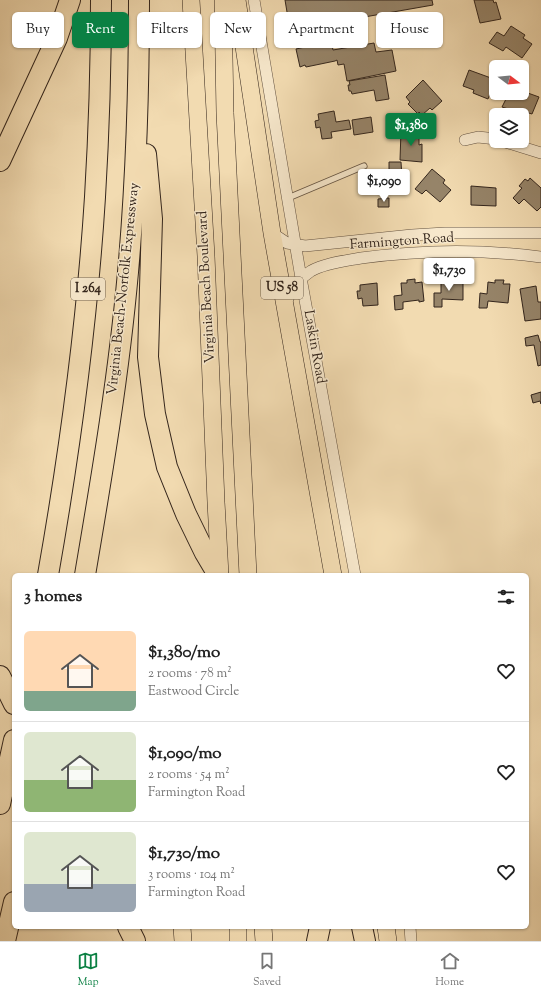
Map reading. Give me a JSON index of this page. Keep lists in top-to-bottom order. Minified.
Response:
{"streets":{"highway":["I 264","Virginia Beach-Norfolk Expressway"],"main road":["Virginia Beach Boulevard","US 58","Laskin Road"],"street":["Farmington Road"]},"crossings":[["Farmington Road","Laskin Road"]],"north":"right","page":{"chip":["Buy","Rent","Filters","New","Apartment","House"],"price":["$1,380","$1,090","$1,730"],"heading":"3 homes","list":[{"name":"$1,380/mo","note":"2 rooms · 78 m² · Eastwood Circle"},{"name":"$1,090/mo","note":"2 rooms · 54 m² · Farmington Road"},{"name":"$1,730/mo","note":"3 rooms · 104 m² · Farmington Road"}],"tabs":["Map","Saved","Home"]}}
